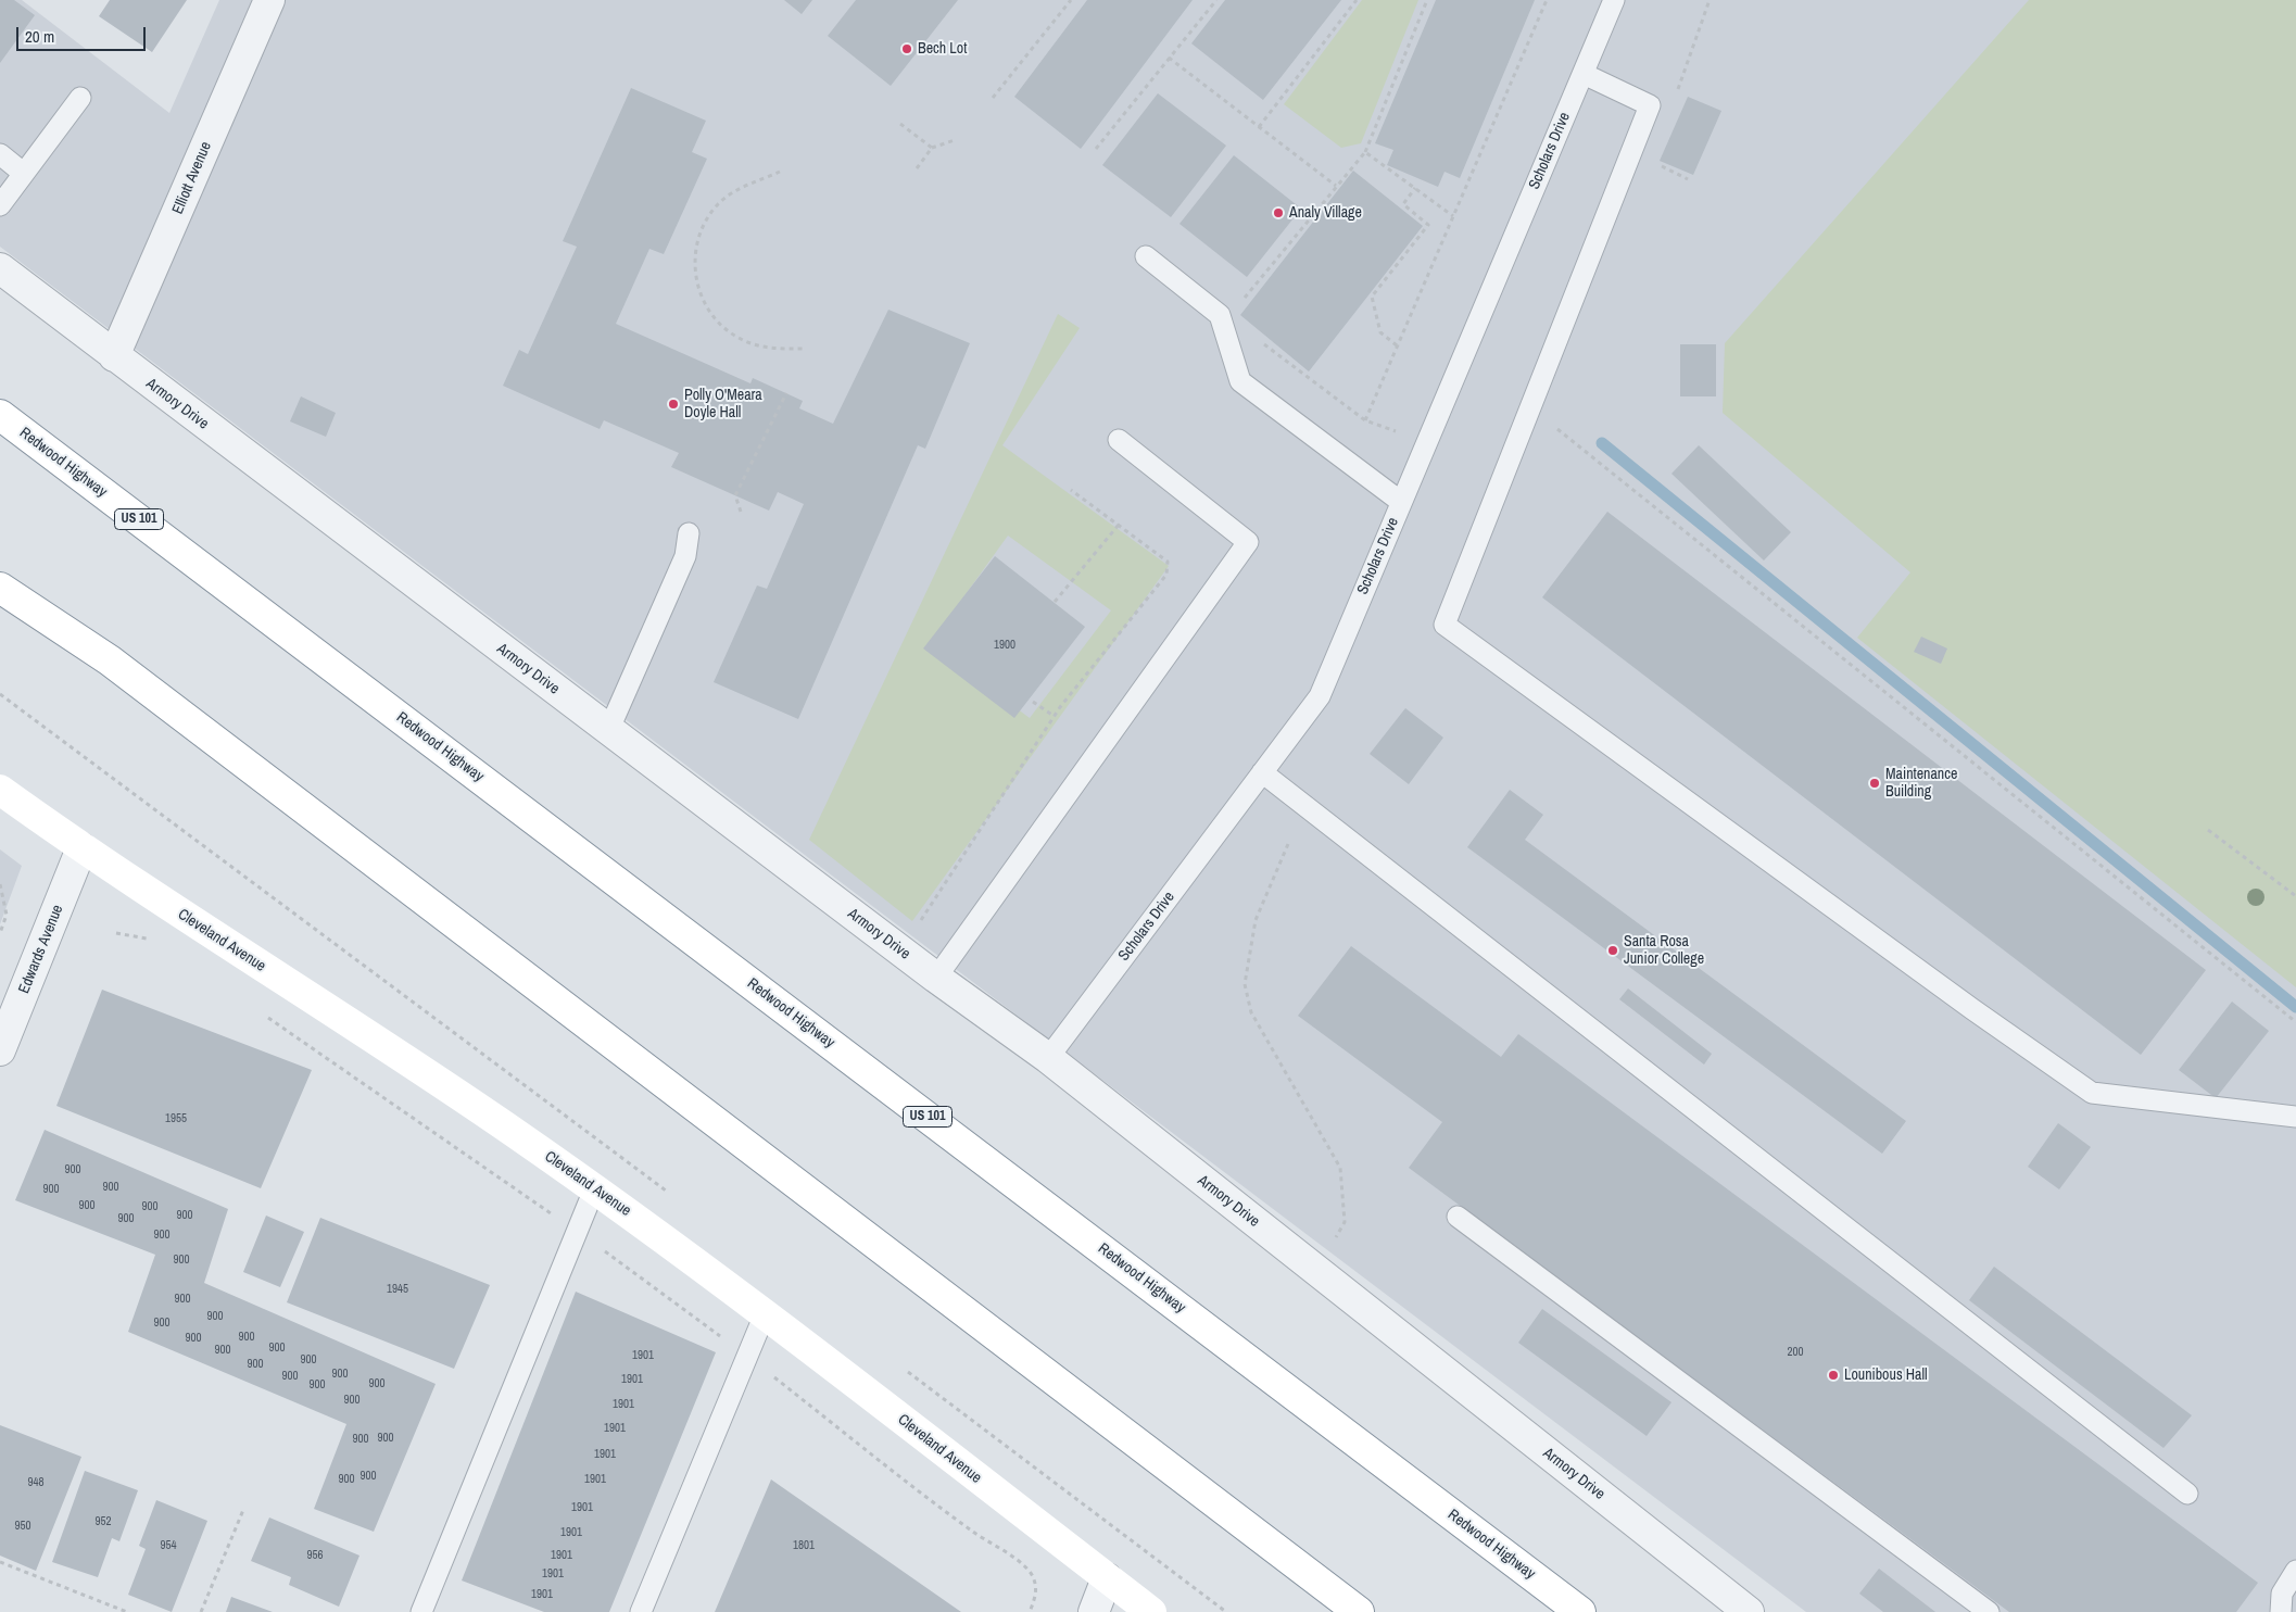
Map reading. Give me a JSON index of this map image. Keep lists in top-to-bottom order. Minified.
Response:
{"streets":{"main road":["Redwood Highway","US 101","Cleveland Avenue"],"street":["Elliott Avenue","Armory Drive","Edwards Avenue"],"lane":["Scholars Drive"]},"crossings":[["Scholars Drive","Armory Drive"],["Elliott Avenue","Armory Drive"],["Cleveland Avenue","Edwards Avenue"]],"places":["Bech Lot","Analy Village","Polly O'Meara Doyle Hall","Maintenance Building","Santa Rosa Junior College","Lounibous Hall"],"house_numbers":["1900","1955","900","900","900","900","900","900","900","900","900","1945","900","900","900","900","900","900","900","200","1901","900","900","900","900","1901","900","900","900","1901","1901","900","900","1901","900","900","1901","948","1901","952","950","1901","954","1801","956","1901","1901","1901"],"scale_bar":"20 m"}
